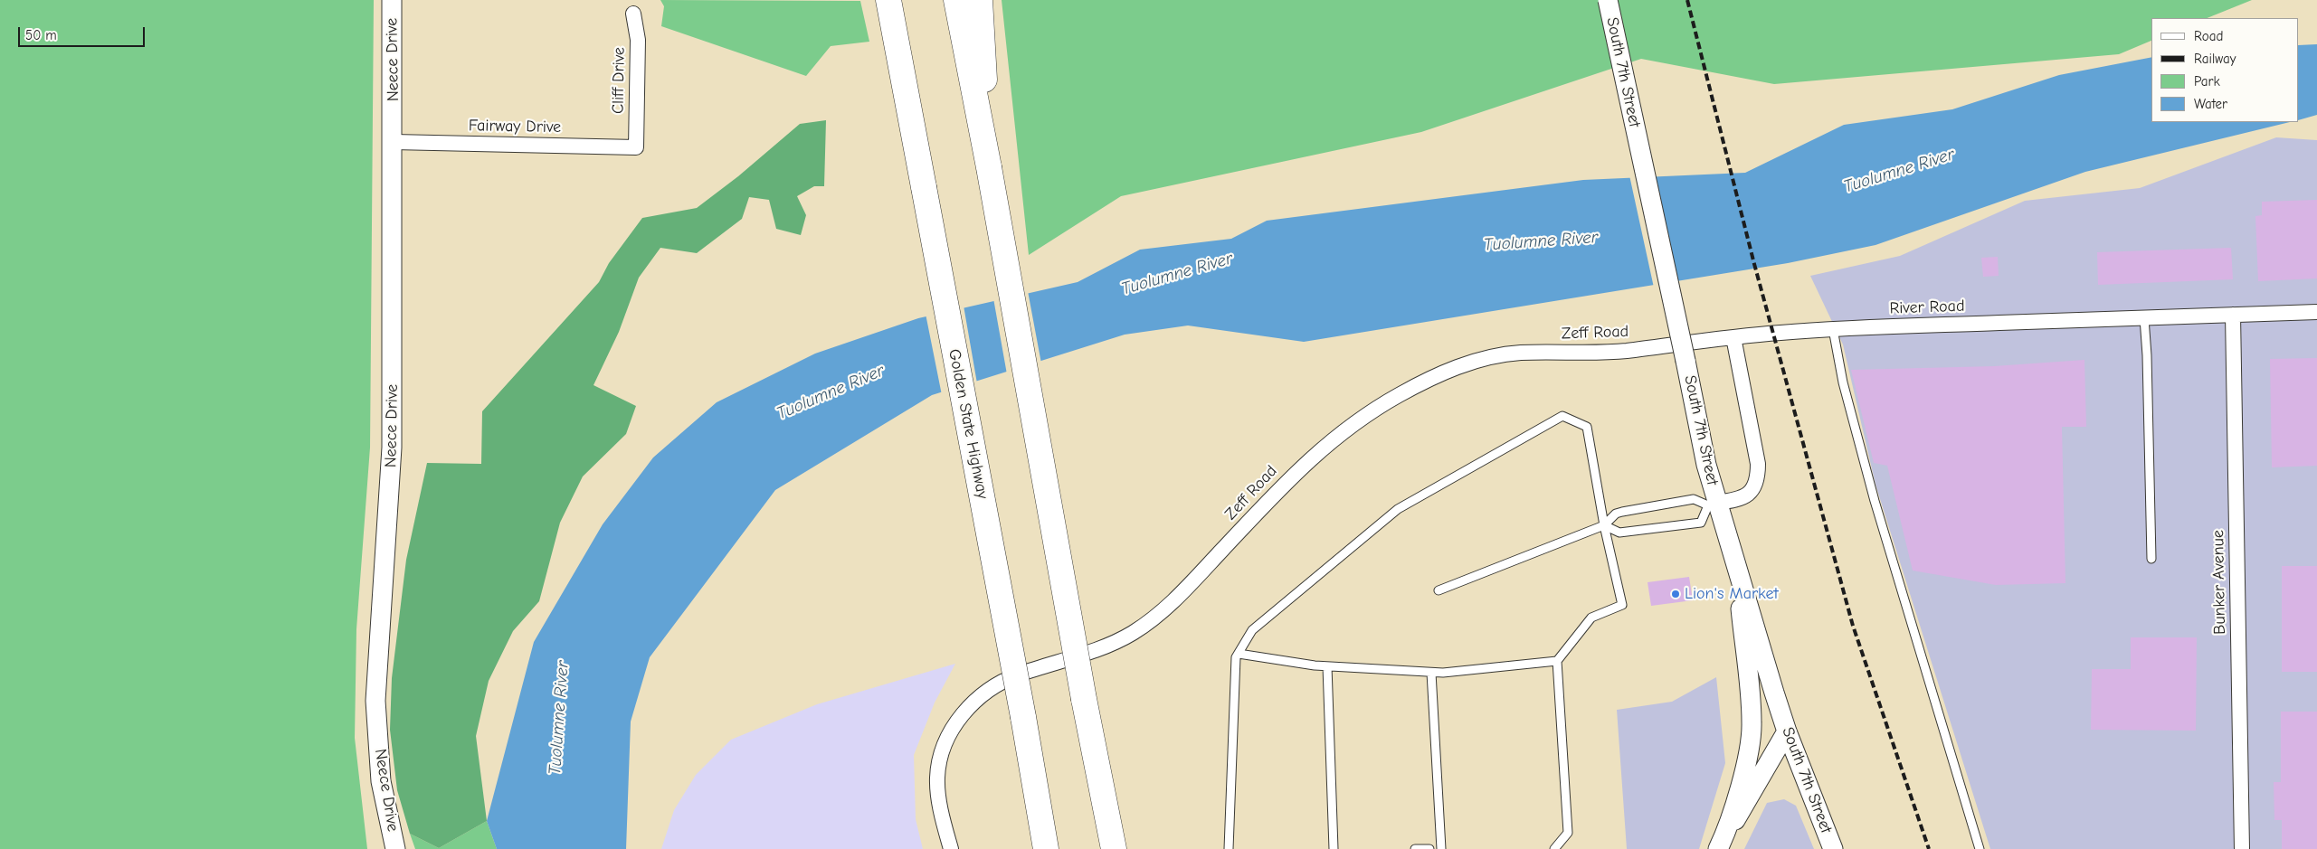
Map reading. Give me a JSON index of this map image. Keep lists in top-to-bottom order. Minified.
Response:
{"streets":{"highway":["Golden State Highway"],"street":["Neece Drive","South 7th Street","Cliff Drive","Fairway Drive","River Road","Zeff Road","Bunker Avenue"]},"crossings":[["Neece Drive","Fairway Drive"],["Cliff Drive","Fairway Drive"],["River Road","Zeff Road"],["River Road","Bunker Avenue"]],"water":["Tuolumne River"],"places":["Lion's Market"],"legend":["Road","Railway","Park","Water"],"scale_bar":"50 m"}
